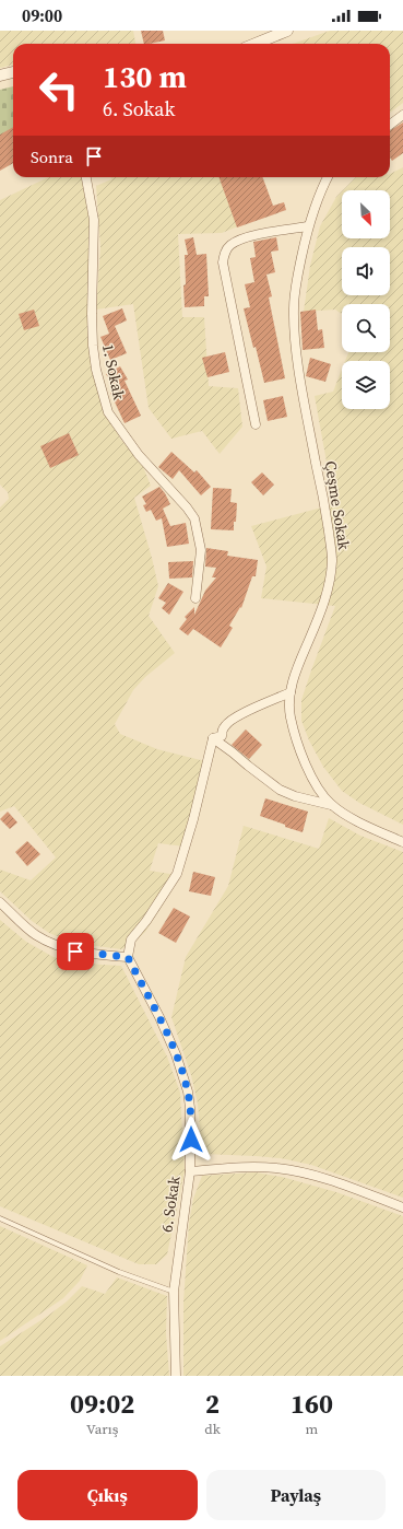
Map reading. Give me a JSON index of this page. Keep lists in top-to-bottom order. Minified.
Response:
{"streets":{"street":["1. Sokak","Çeşme Sokak","6. Sokak"]},"north":"bottom right","page":{"status":"09:00","turn":["130 m","6. Sokak"],"then":"Sonra","eta":["09:02","Varış","2","dk","160","m"],"buttons":["Çıkış","Paylaş"]}}
